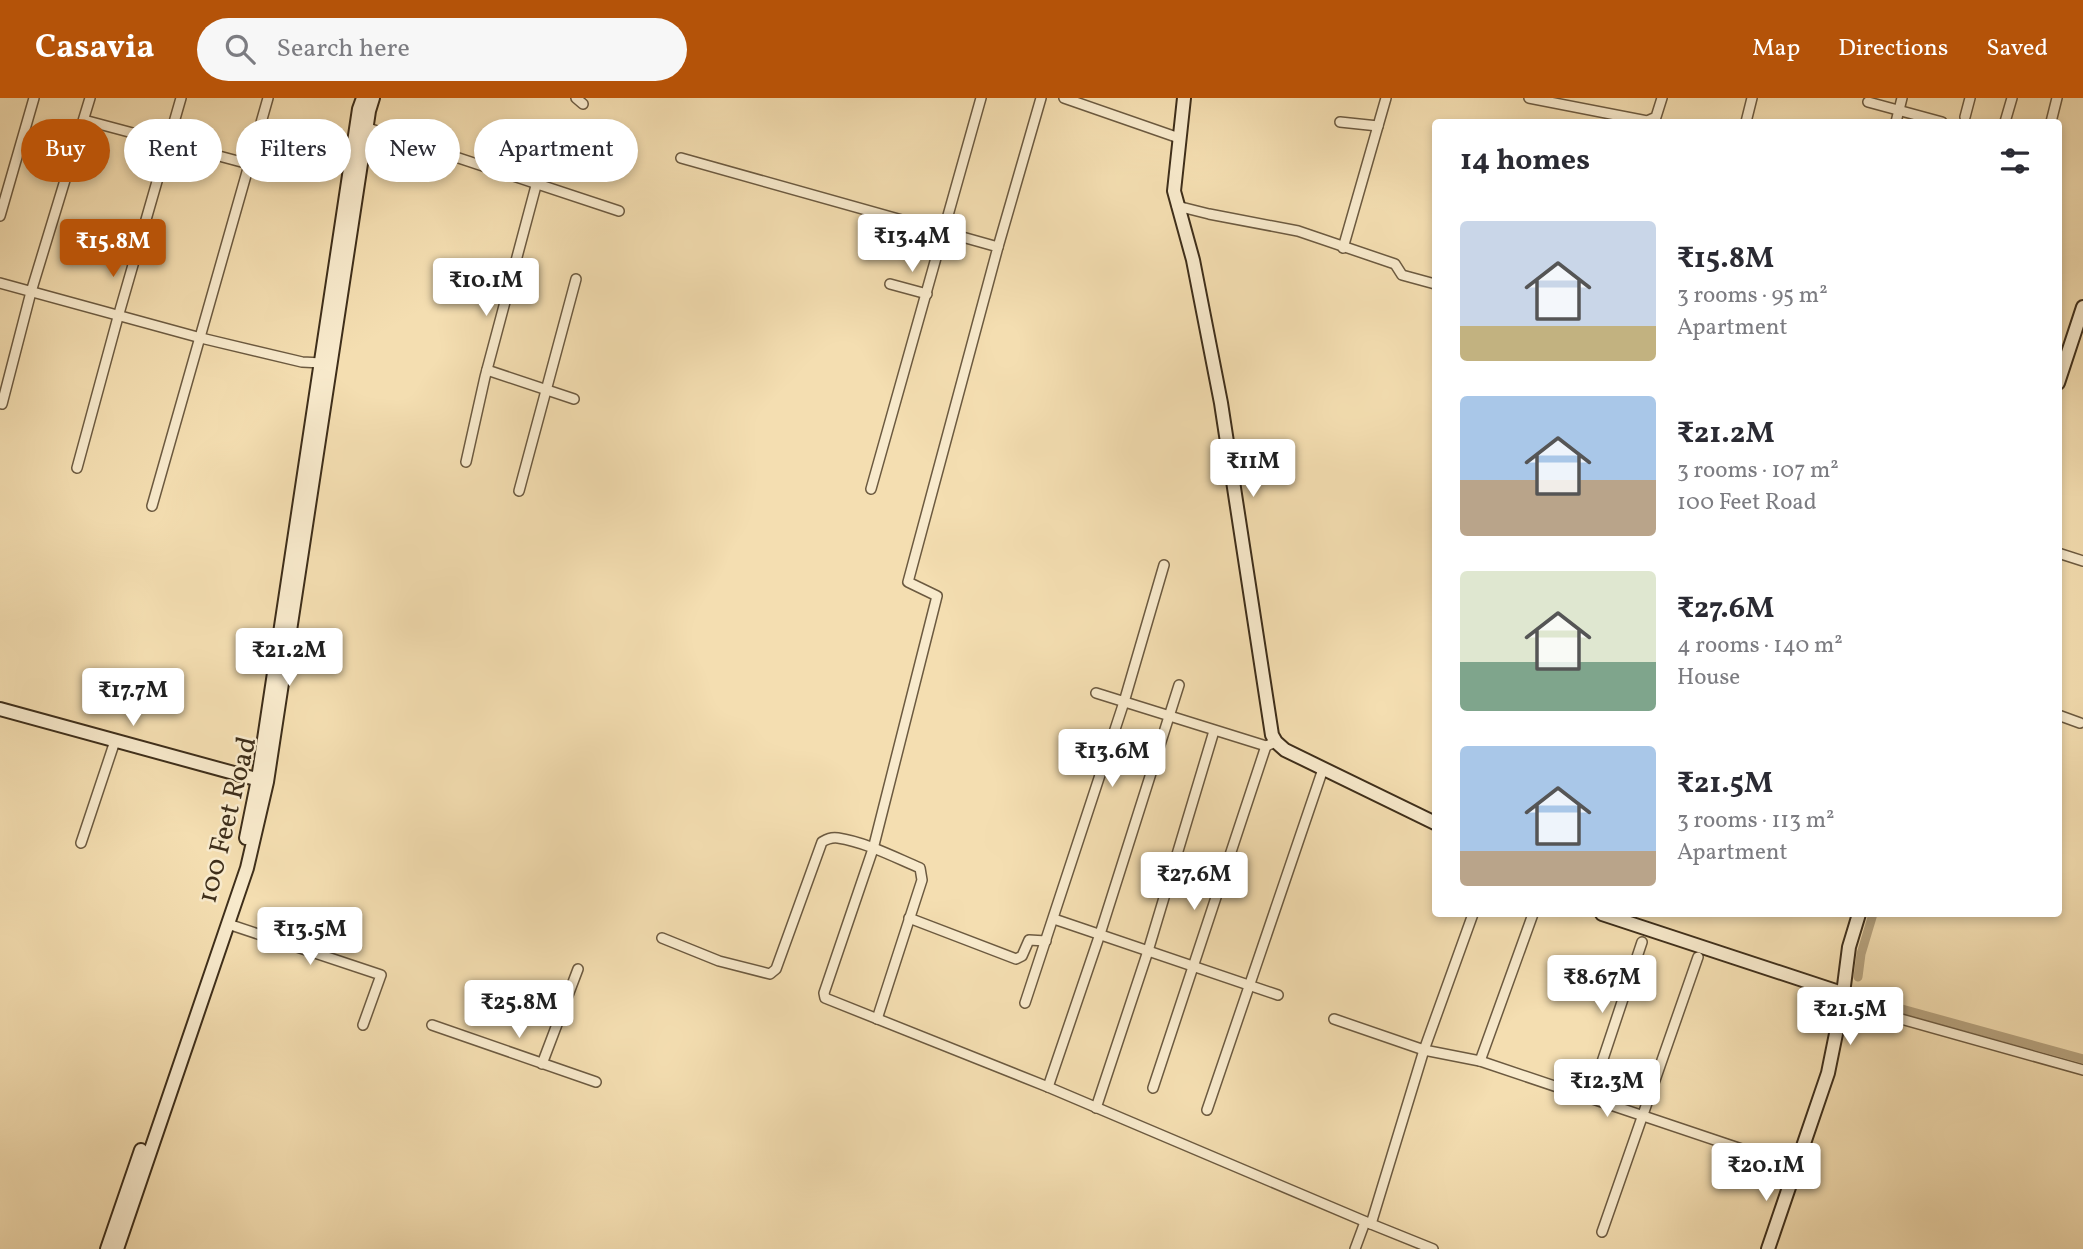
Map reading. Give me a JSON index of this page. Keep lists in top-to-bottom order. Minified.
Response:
{"streets":{"street":["100 Feet Road"]},"page":{"header":"Casavia","search":"Search here","nav":["Map","Directions","Saved"],"chip":["Buy","Rent","Filters","New","Apartment"],"heading":"14 homes","list":[{"name":"₹15.8M","note":"3 rooms · 95 m² · Apartment"},{"name":"₹21.2M","note":"3 rooms · 107 m² · 100 Feet Road"},{"name":"₹27.6M","note":"4 rooms · 140 m² · House"},{"name":"₹21.5M","note":"3 rooms · 113 m² · Apartment"}],"price":["₹13.4M","₹15.8M","₹10.1M","₹11M","₹21.2M","₹17.7M","₹13.6M","₹27.6M","₹13.5M","₹8.67M","₹25.8M","₹21.5M","₹12.3M","₹20.1M"]}}
